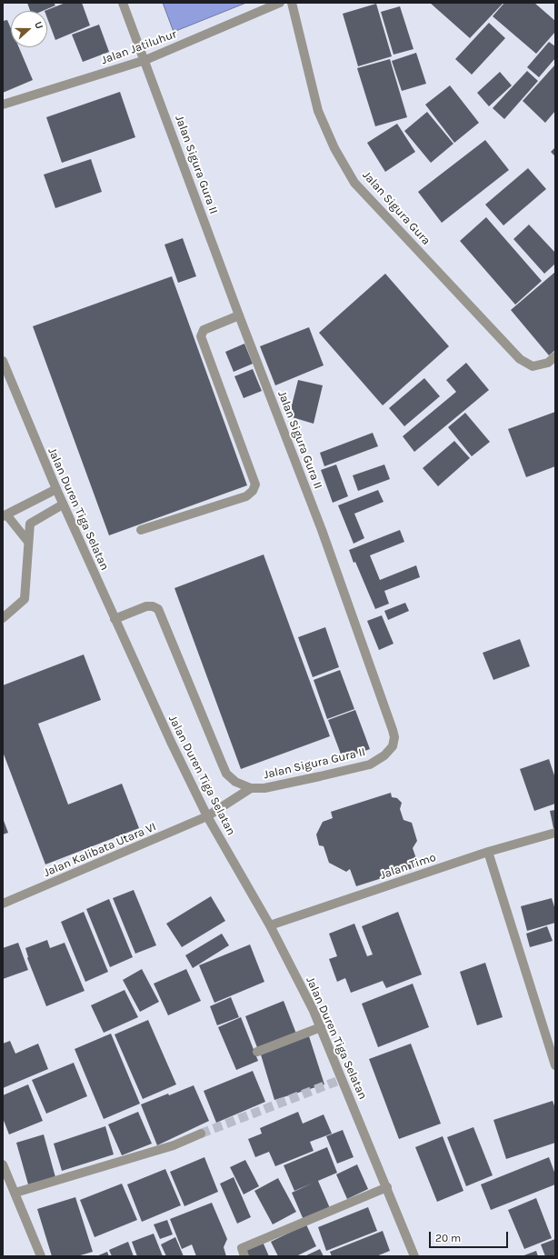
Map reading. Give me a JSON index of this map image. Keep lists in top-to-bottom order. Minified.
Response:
{"streets":{"street":["Jalan Jatiluhur","Jalan Sigura Gura II","Jalan Sigura Gura","Jalan Duren Tiga Selatan","Jalan Kalibata Utara VI","Jalan Timo"]},"crossings":[["Jalan Jatiluhur","Jalan Sigura Gura II"],["Jalan Sigura Gura II","Jalan Duren Tiga Selatan"],["Jalan Sigura Gura II","Jalan Kalibata Utara VI"],["Jalan Duren Tiga Selatan","Jalan Kalibata Utara VI"],["Jalan Duren Tiga Selatan","Jalan Timo"]],"scale_bar":"20 m","north":"right"}
